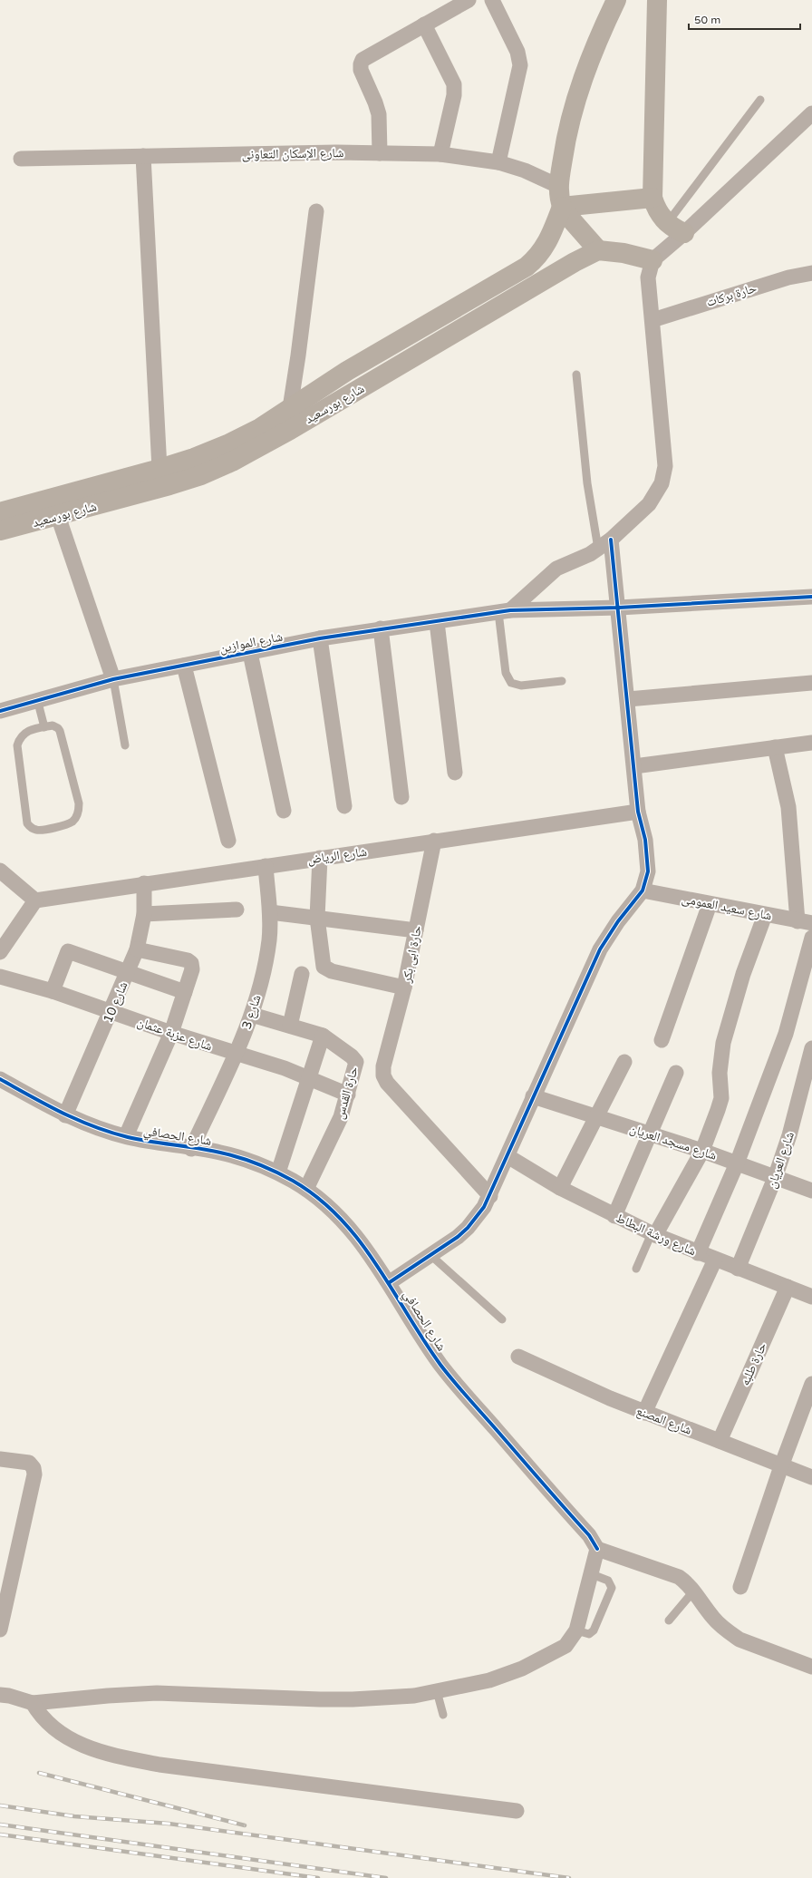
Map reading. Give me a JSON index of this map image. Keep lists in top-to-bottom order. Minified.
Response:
{"streets":{"main road":["شارع بورسعيد"],"street":["شارع الإسكان التعاونى","حارة بركات","شارع الموازين","شارع الرياض","شارع سعيد العمومى","حارة ابى بكر","شارع 10","شارع 3","شارع عزبة عثمان","حارة القدس","شارع الحصافي","شارع مسجد العريان","شارع العريان","شارع ورشة البطاط","حارة طلبه","شارع المصنع"]},"crossings":[["شارع الرياض","حارة ابى بكر"],["شارع الرياض","شارع 10"],["شارع الرياض","شارع 3"],["شارع 10","شارع عزبة عثمان"],["شارع 10","شارع الحصافي"],["شارع 3","شارع عزبة عثمان"],["شارع 3","حارة القدس"],["شارع 3","شارع الحصافي"],["شارع عزبة عثمان","حارة القدس"],["حارة القدس","شارع الحصافي"],["شارع مسجد العريان","شارع العريان"],["شارع العريان","شارع ورشة البطاط"],["شارع ورشة البطاط","حارة طلبه"],["حارة طلبه","شارع المصنع"]],"scale_bar":"50 m"}
